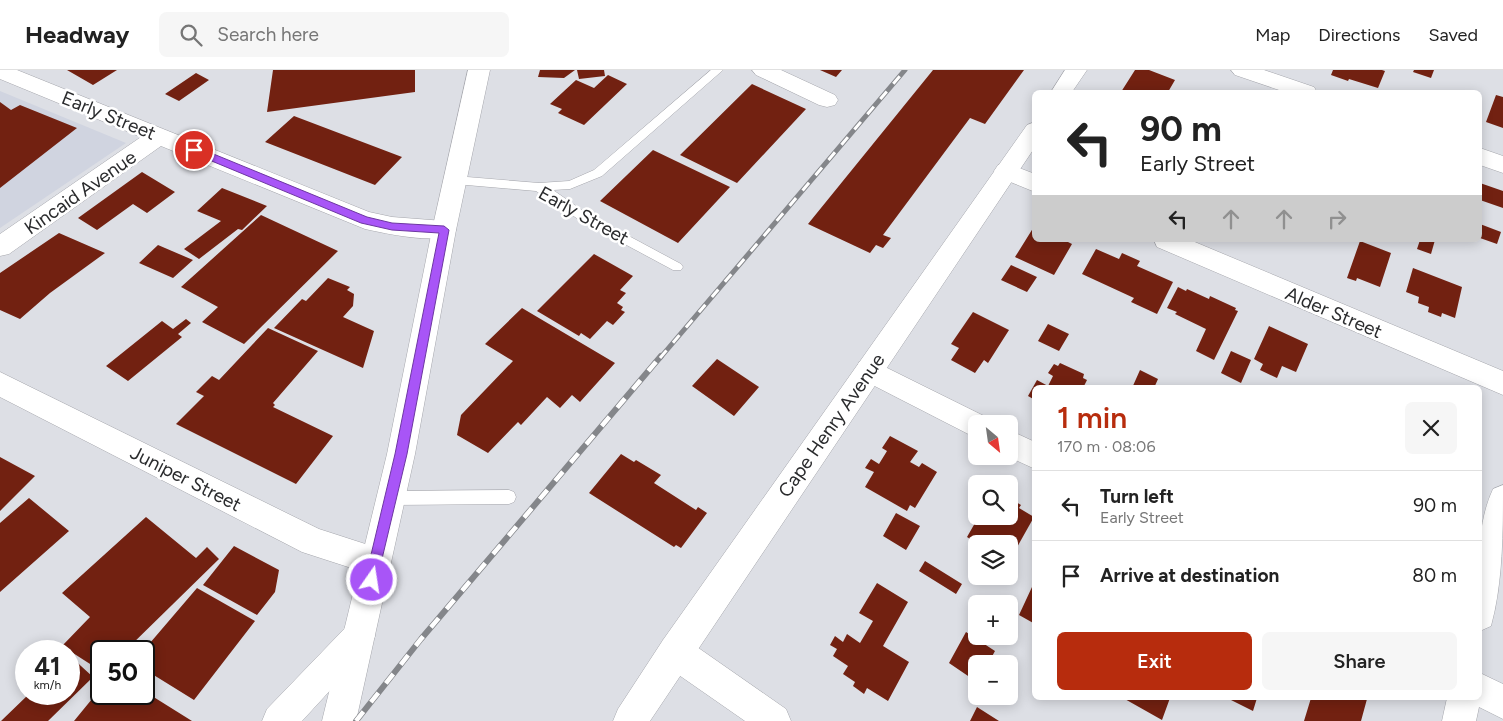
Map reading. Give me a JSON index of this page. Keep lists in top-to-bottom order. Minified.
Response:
{"streets":{"street":["Early Street","Kincaid Avenue","Alder Street","Cape Henry Avenue","Juniper Street"]},"crossings":[["Early Street","Kincaid Avenue"]],"north":"bottom right","page":{"header":"Headway","search":"Search here","nav":["Map","Directions","Saved"],"turn":["90 m","Early Street"],"heading":["1 min","170 m · 08:06"],"map_buttons":["+","−"],"list":[{"name":"Turn left","note":"Early Street","value":"90 m"},{"name":"Arrive at destination","value":"80 m"}],"buttons":["Exit","Share"],"speed":"41 km/h","limit":"50"}}
